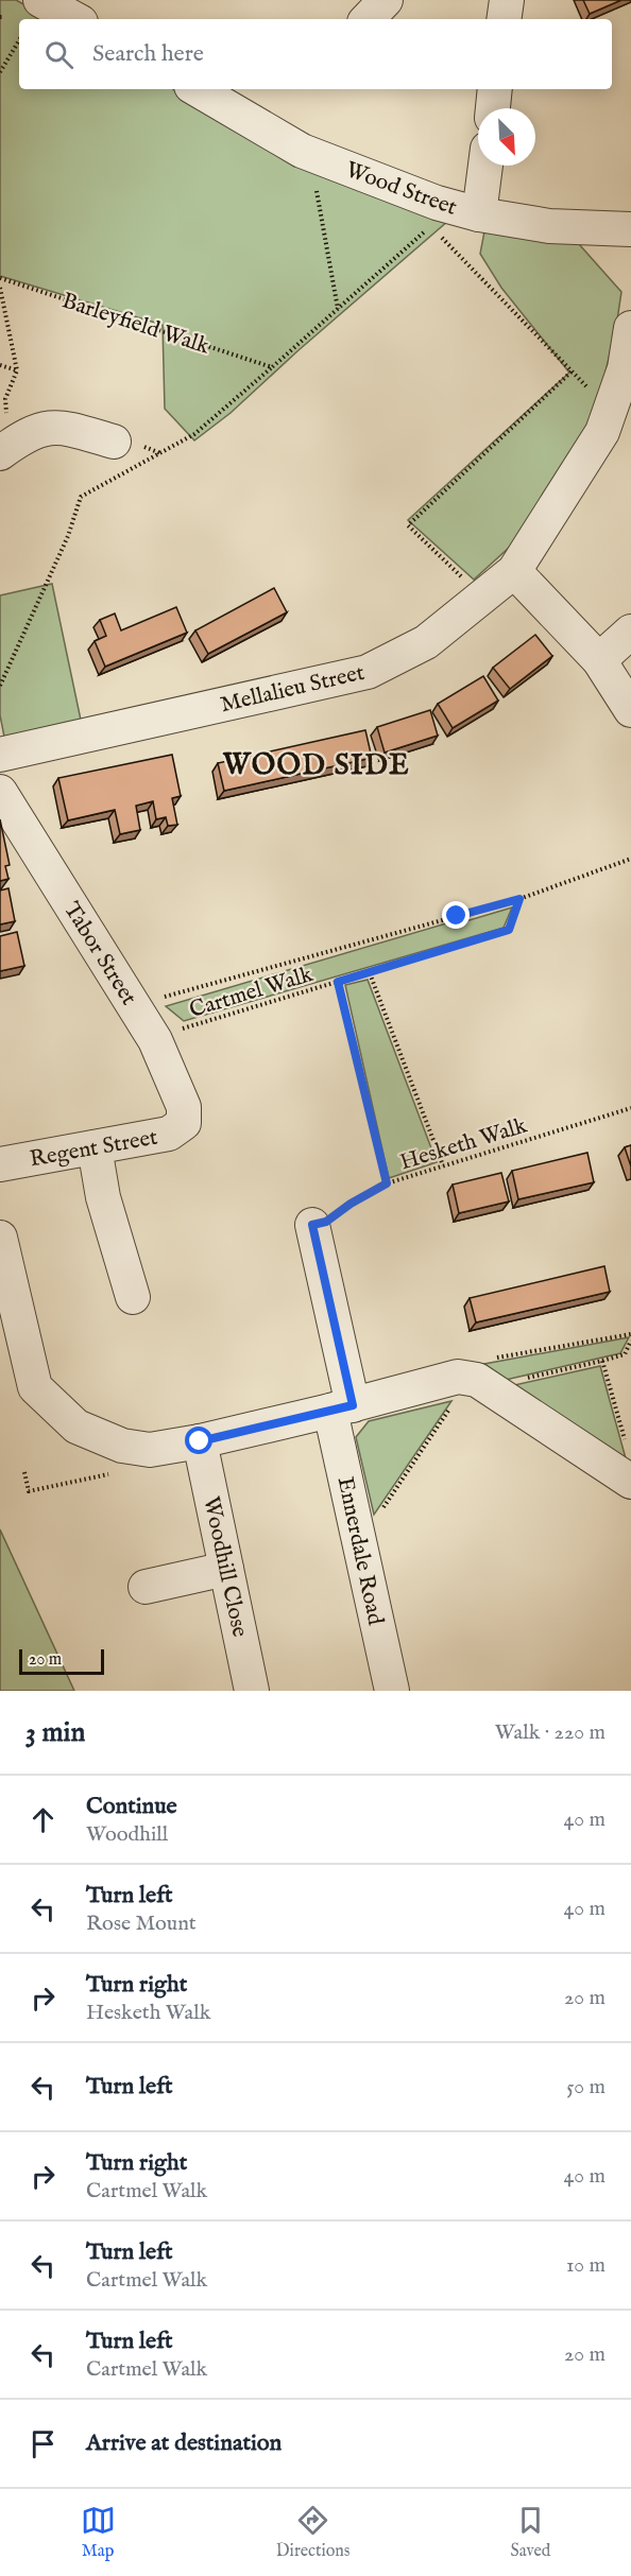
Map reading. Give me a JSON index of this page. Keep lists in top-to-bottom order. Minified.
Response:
{"streets":{"street":["Wood Street","Mellalieu Street","Tabor Street","Regent Street","Ennerdale Road","Woodhill Close"],"path":["Barleyfield Walk","Cartmel Walk","Hesketh Walk"]},"crossings":[["Tabor Street","Cartmel Walk"],["Tabor Street","Regent Street"],["Hesketh Walk","Ennerdale Road"]],"districts":["WOOD SIDE"],"scale_bar":"20 m","north":"bottom right","page":{"search":"Search here","scale":"20 m","heading":["3 min","Walk · 220 m"],"list":[["Continue","Woodhill","40 m"],["Turn left","Rose Mount","40 m"],["Turn right","Hesketh Walk","20 m"],["Turn left","50 m"],["Turn right","Cartmel Walk","40 m"],["Turn left","Cartmel Walk","10 m"],["Turn left","Cartmel Walk","20 m"],"Arrive at destination"],"nav":["Map","Directions","Saved"]}}
